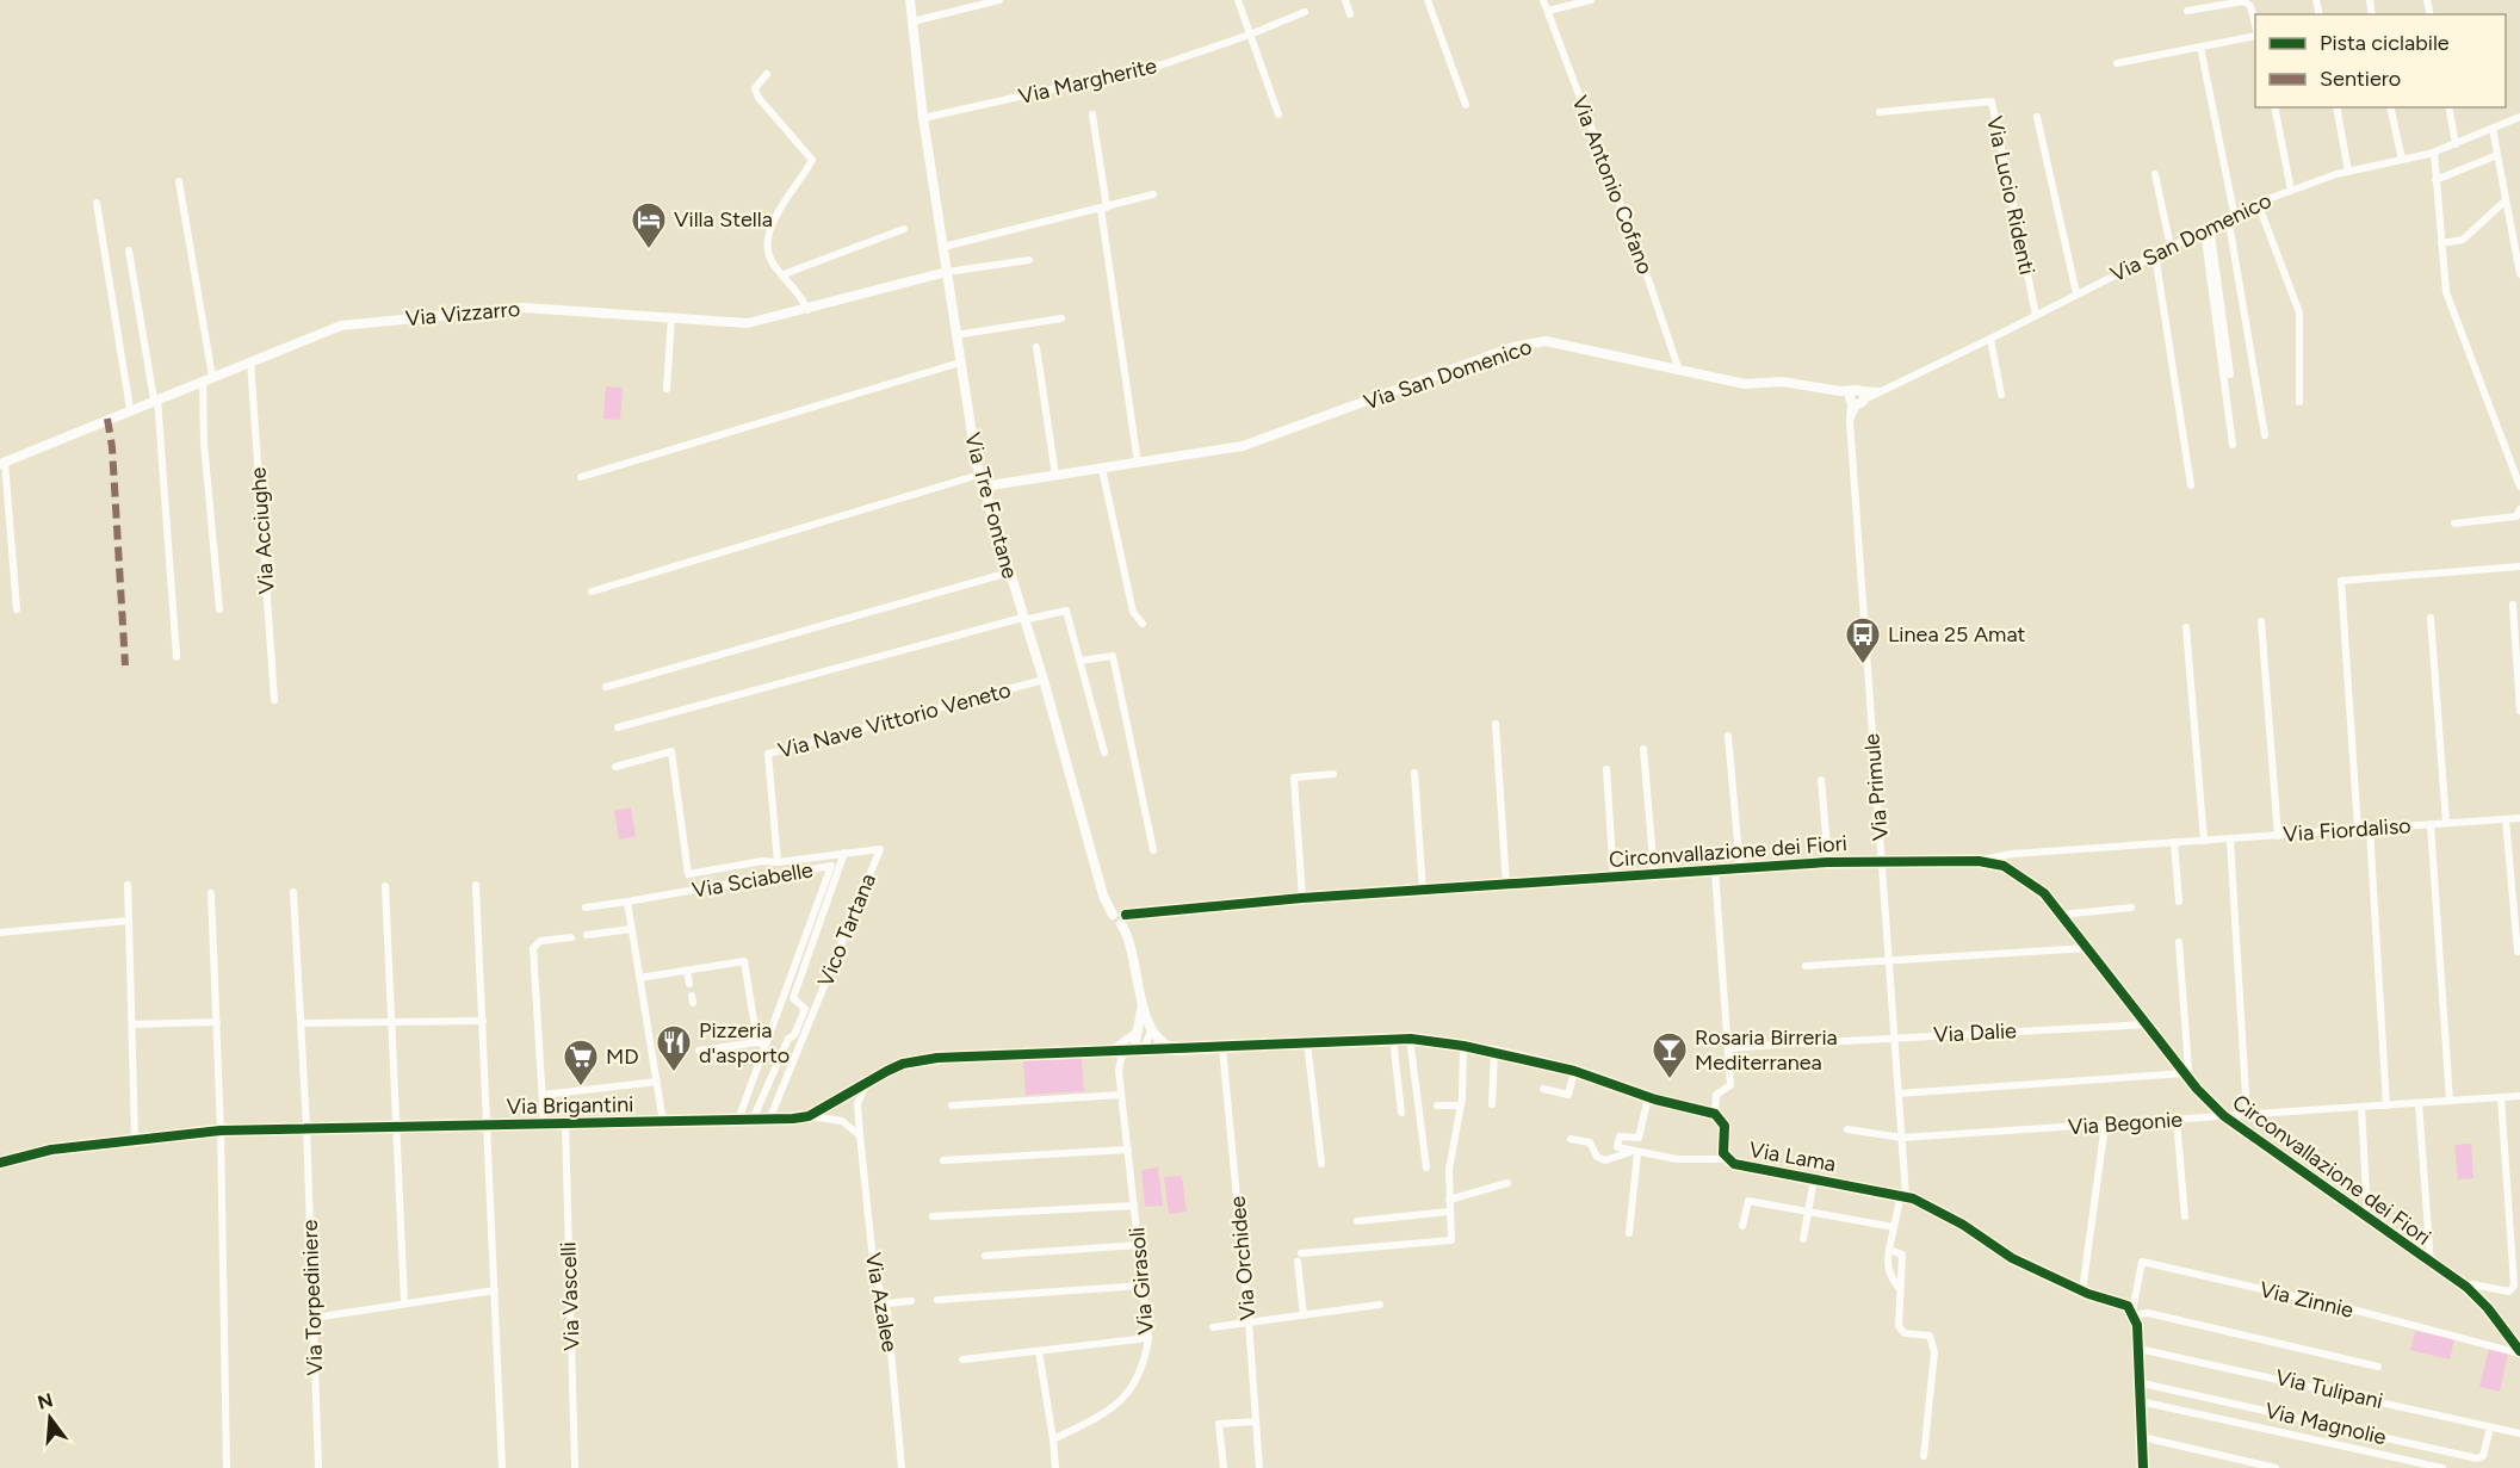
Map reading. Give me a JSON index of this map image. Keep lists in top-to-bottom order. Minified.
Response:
{"streets":{"street":["Via Margherite","Via Antonio Cofano","Via Lucio Ridenti","Via San Domenico","Via Vizzarro","Via Tre Fontane","Via Acciughe","Via Nave Vittorio Veneto","Via Primule","Via Fiordaliso","Circonvallazione dei Fiori","Via Sciabelle","Vico Tartana","Via Dalie","Via Brigantini","Via Begonie","Via Lama","Via Orchidee","Via Girasoli","Via Vascelli","Via Torpediniere","Via Zinnie","Via Azalee","Via Tulipani","Via Magnolie"]},"crossings":[["Via Margherite","Via Tre Fontane"],["Via Antonio Cofano","Via San Domenico"],["Via Lucio Ridenti","Via San Domenico"],["Via San Domenico","Via Tre Fontane"],["Via San Domenico","Via Primule"],["Via Vizzarro","Via Tre Fontane"],["Via Vizzarro","Via Acciughe"],["Via Tre Fontane","Via Nave Vittorio Veneto"],["Via Tre Fontane","Circonvallazione dei Fiori"],["Via Nave Vittorio Veneto","Vico Tartana"],["Via Primule","Circonvallazione dei Fiori"],["Via Primule","Via Dalie"],["Via Primule","Via Begonie"],["Via Primule","Via Lama"],["Via Fiordaliso","Circonvallazione dei Fiori"],["Circonvallazione dei Fiori","Via Dalie"],["Circonvallazione dei Fiori","Via Begonie"],["Circonvallazione dei Fiori","Via Zinnie"],["Via Sciabelle","Vico Tartana"],["Via Sciabelle","Via Brigantini"],["Vico Tartana","Via Brigantini"],["Via Brigantini","Via Girasoli"],["Via Brigantini","Via Vascelli"],["Via Brigantini","Via Torpediniere"],["Via Brigantini","Via Azalee"],["Via Lama","Via Zinnie"],["Via Tulipani","Via Magnolie"]],"places":{"hotel":["Villa Stella"],"bus stop":["Linea 25 Amat"],"restaurant":["Pizzeria d'asporto"],"bar":["Rosaria Birreria Mediterranea"],"supermarket":["MD"]},"legend":["Pista ciclabile","Sentiero"],"north":"top"}
